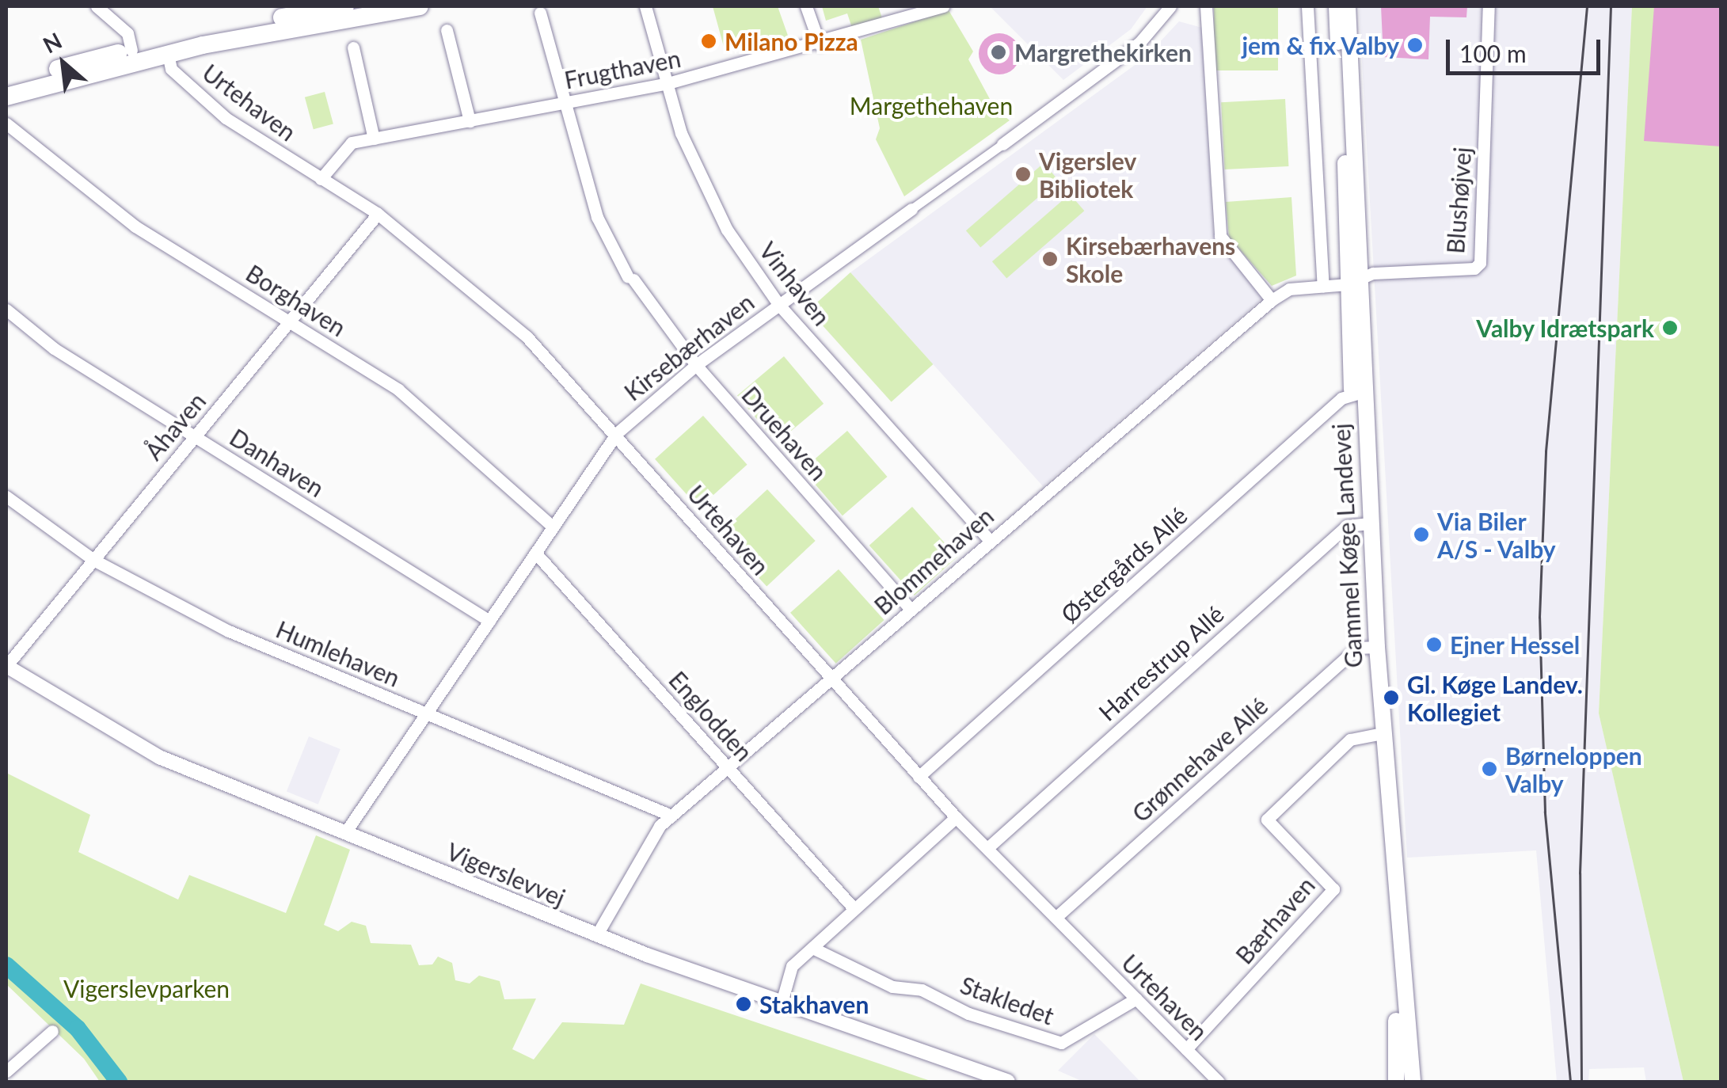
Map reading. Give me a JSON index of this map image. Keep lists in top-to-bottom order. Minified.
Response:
{"streets":{"main road":["Gammel Køge Landevej"],"street":["Frugthaven","Urtehaven","Blushøjvej","Vinhaven","Borghaven","Kirsebærhaven","Åhaven","Druehaven","Danhaven","Blommehaven","Østergårds Allé","Humlehaven","Harrestrup Allé","Englodden","Grønnehave Allé","Vigerslevvej","Bærhaven","Stakledet"]},"crossings":[["Frugthaven","Urtehaven"],["Frugthaven","Vinhaven"],["Frugthaven","Druehaven"],["Urtehaven","Kirsebærhaven"],["Urtehaven","Åhaven"],["Urtehaven","Blommehaven"],["Urtehaven","Østergårds Allé"],["Urtehaven","Harrestrup Allé"],["Urtehaven","Grønnehave Allé"],["Urtehaven","Bærhaven"],["Urtehaven","Stakledet"],["Blushøjvej","Gammel Køge Landevej"],["Blushøjvej","Blommehaven"],["Vinhaven","Kirsebærhaven"],["Vinhaven","Blommehaven"],["Borghaven","Kirsebærhaven"],["Borghaven","Åhaven"],["Kirsebærhaven","Druehaven"],["Kirsebærhaven","Danhaven"],["Kirsebærhaven","Humlehaven"],["Kirsebærhaven","Englodden"],["Kirsebærhaven","Vigerslevvej"],["Åhaven","Danhaven"],["Åhaven","Humlehaven"],["Åhaven","Vigerslevvej"],["Druehaven","Blommehaven"],["Gammel Køge Landevej","Blommehaven"],["Gammel Køge Landevej","Østergårds Allé"],["Gammel Køge Landevej","Harrestrup Allé"],["Gammel Køge Landevej","Grønnehave Allé"],["Gammel Køge Landevej","Bærhaven"],["Blommehaven","Humlehaven"],["Blommehaven","Englodden"],["Blommehaven","Vigerslevvej"]],"parks":["Margethehaven","Vigerslevparken"],"places":["Milano Pizza","jem & fix Valby","Margrethekirken","Vigerslev Bibliotek","Kirsebærhavens Skole","Valby Idrætspark","Via Biler A/S - Valby","Ejner Hessel","Gl. Køge Landev. Kollegiet","Børneloppen Valby","Stakhaven"],"scale_bar":"100 m","north":"top left"}
